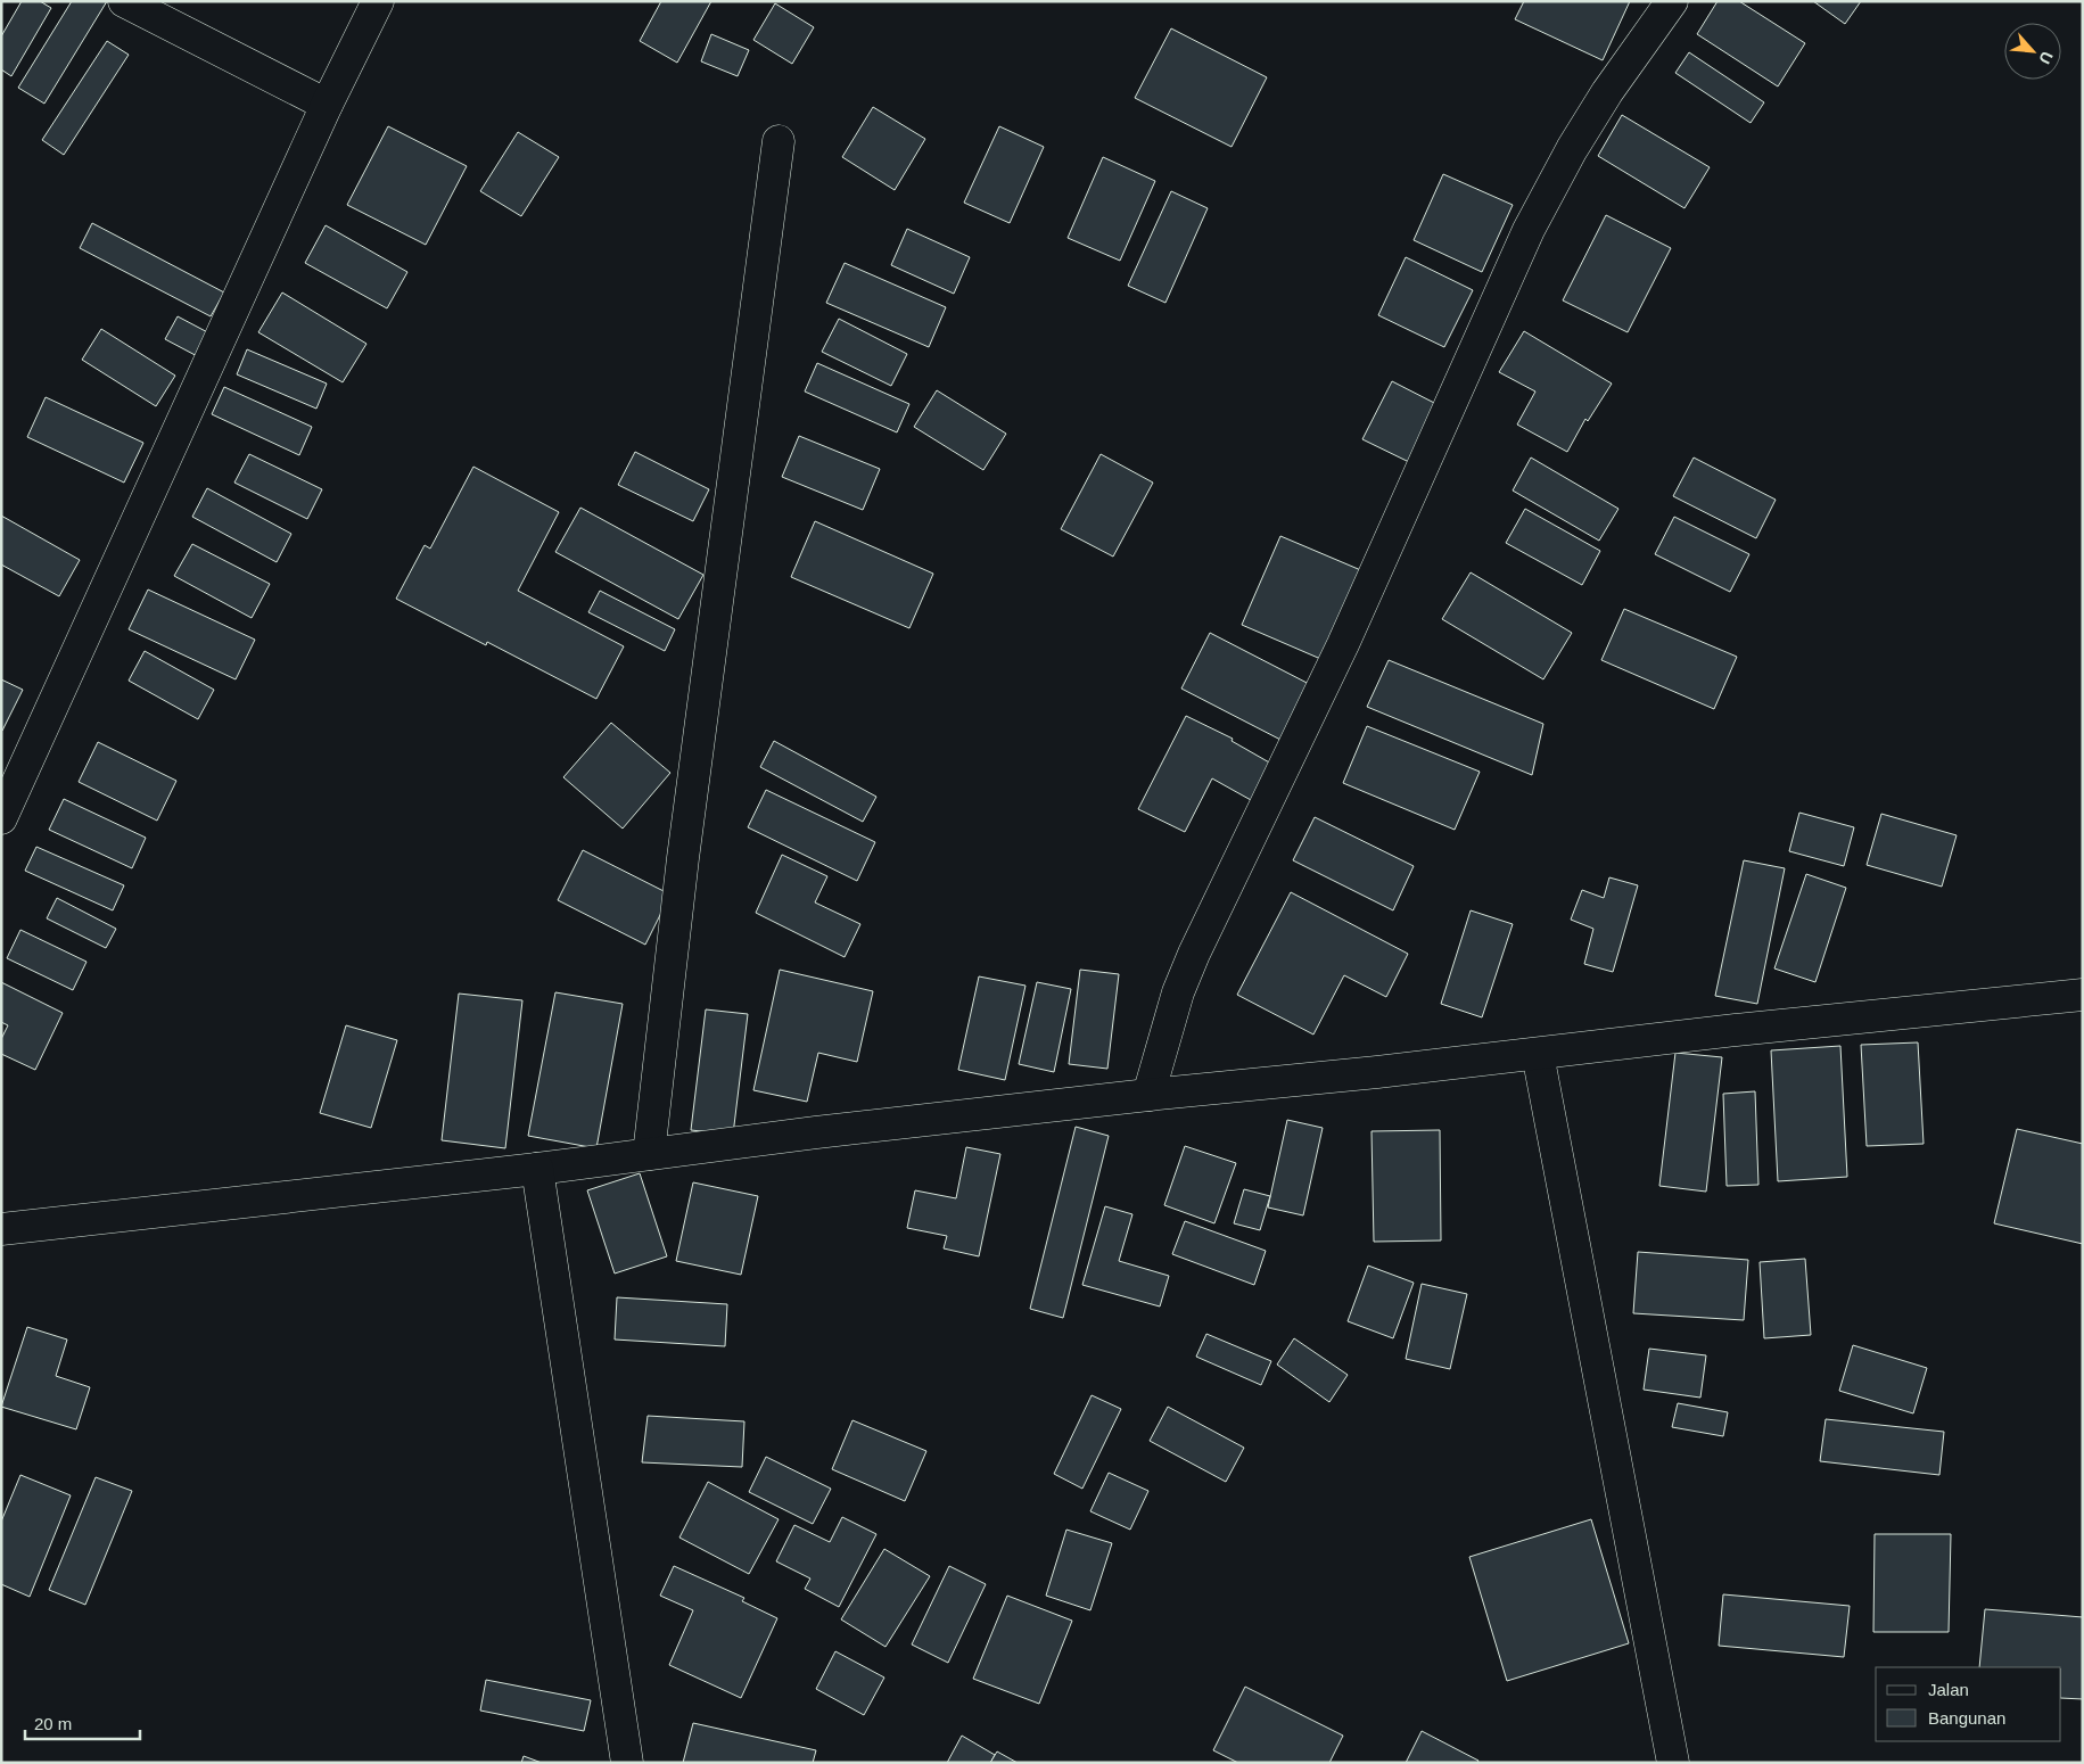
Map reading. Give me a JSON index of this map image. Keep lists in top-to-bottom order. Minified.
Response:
{"legend":["Jalan","Bangunan"],"scale_bar":"20 m","north":"bottom right"}
